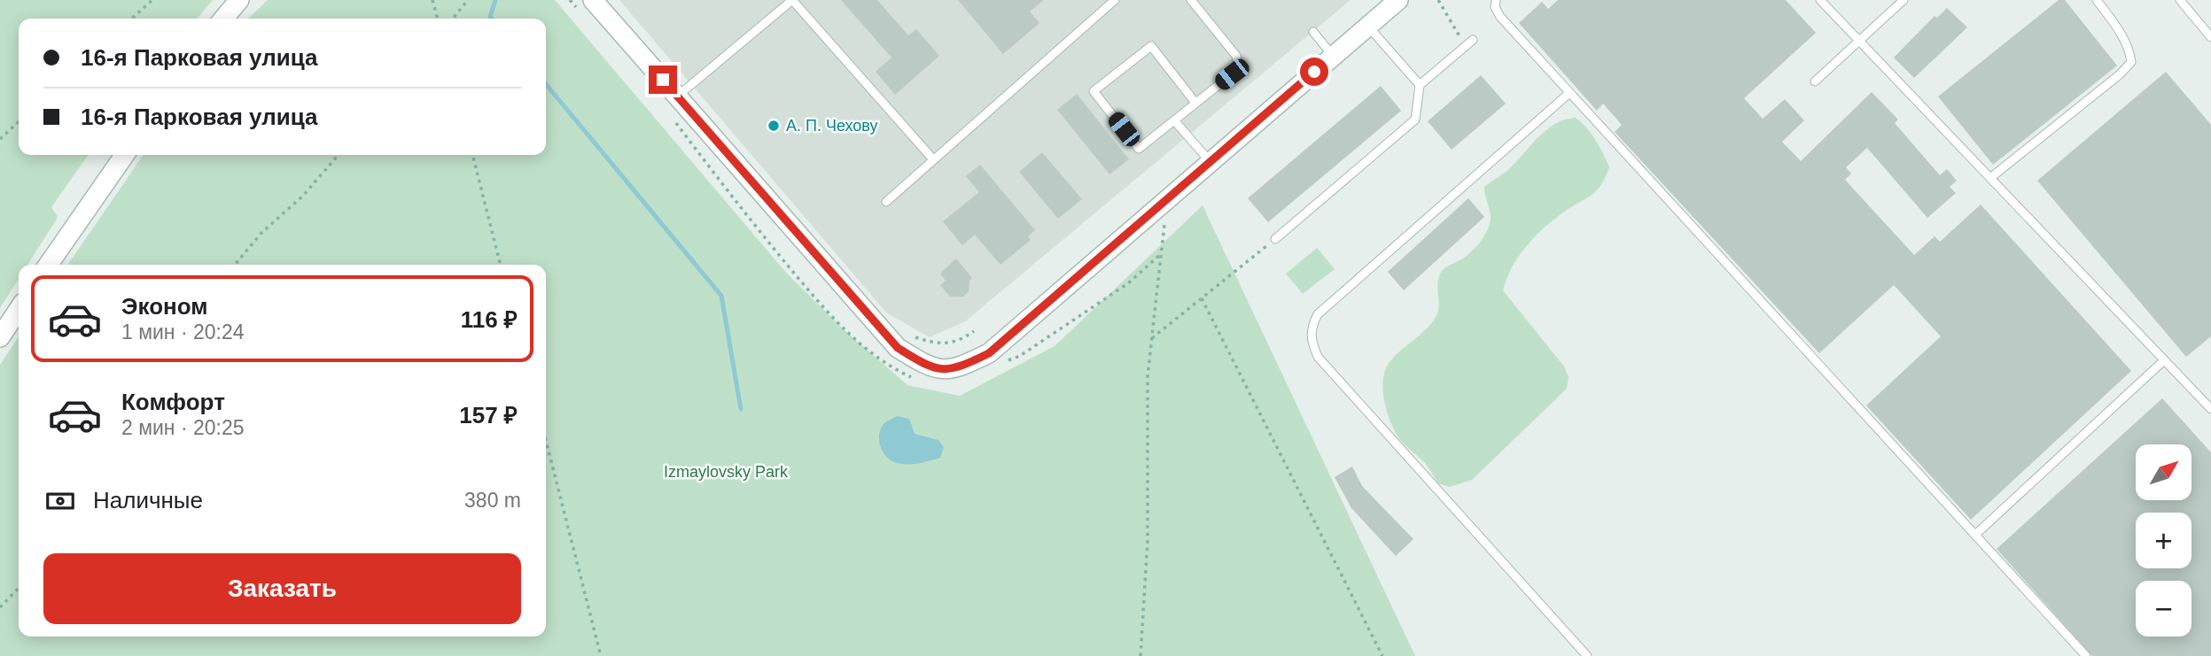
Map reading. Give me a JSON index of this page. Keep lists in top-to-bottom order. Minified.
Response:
{"parks":["Izmaylovsky Park"],"places":["А. П. Чехову"],"north":"top right","page":{"banner":["16-я Парковая улица","16-я Парковая улица"],"list":[{"name":"Эконом","note":"1 мин · 20:24","value":"116 ₽"},{"name":"Комфорт","note":"2 мин · 20:25","value":"157 ₽"}],"map_buttons":["+","−"],"pay":["Наличные","380 m"],"buttons":"Заказать"}}
